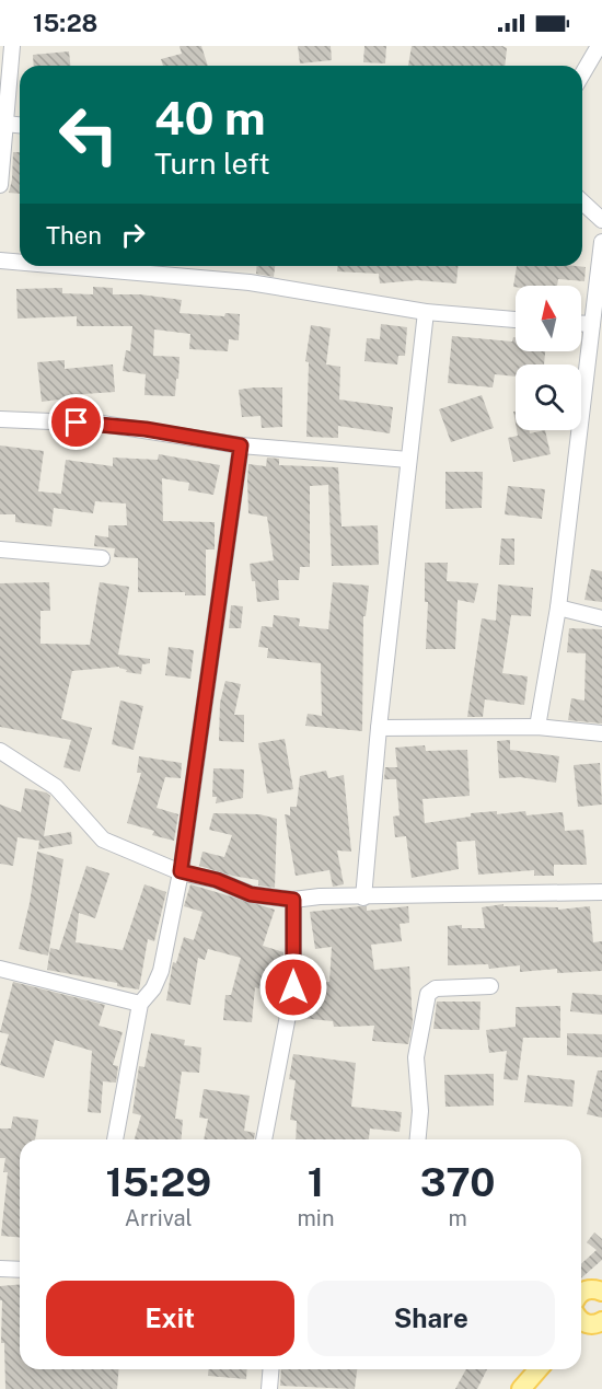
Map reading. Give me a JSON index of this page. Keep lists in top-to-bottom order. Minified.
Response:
{"north":"top","page":{"status":"15:28","turn":["40 m","Turn left"],"then":"Then","eta":["15:29","Arrival","1","min","370","m"],"buttons":["Exit","Share"]}}
